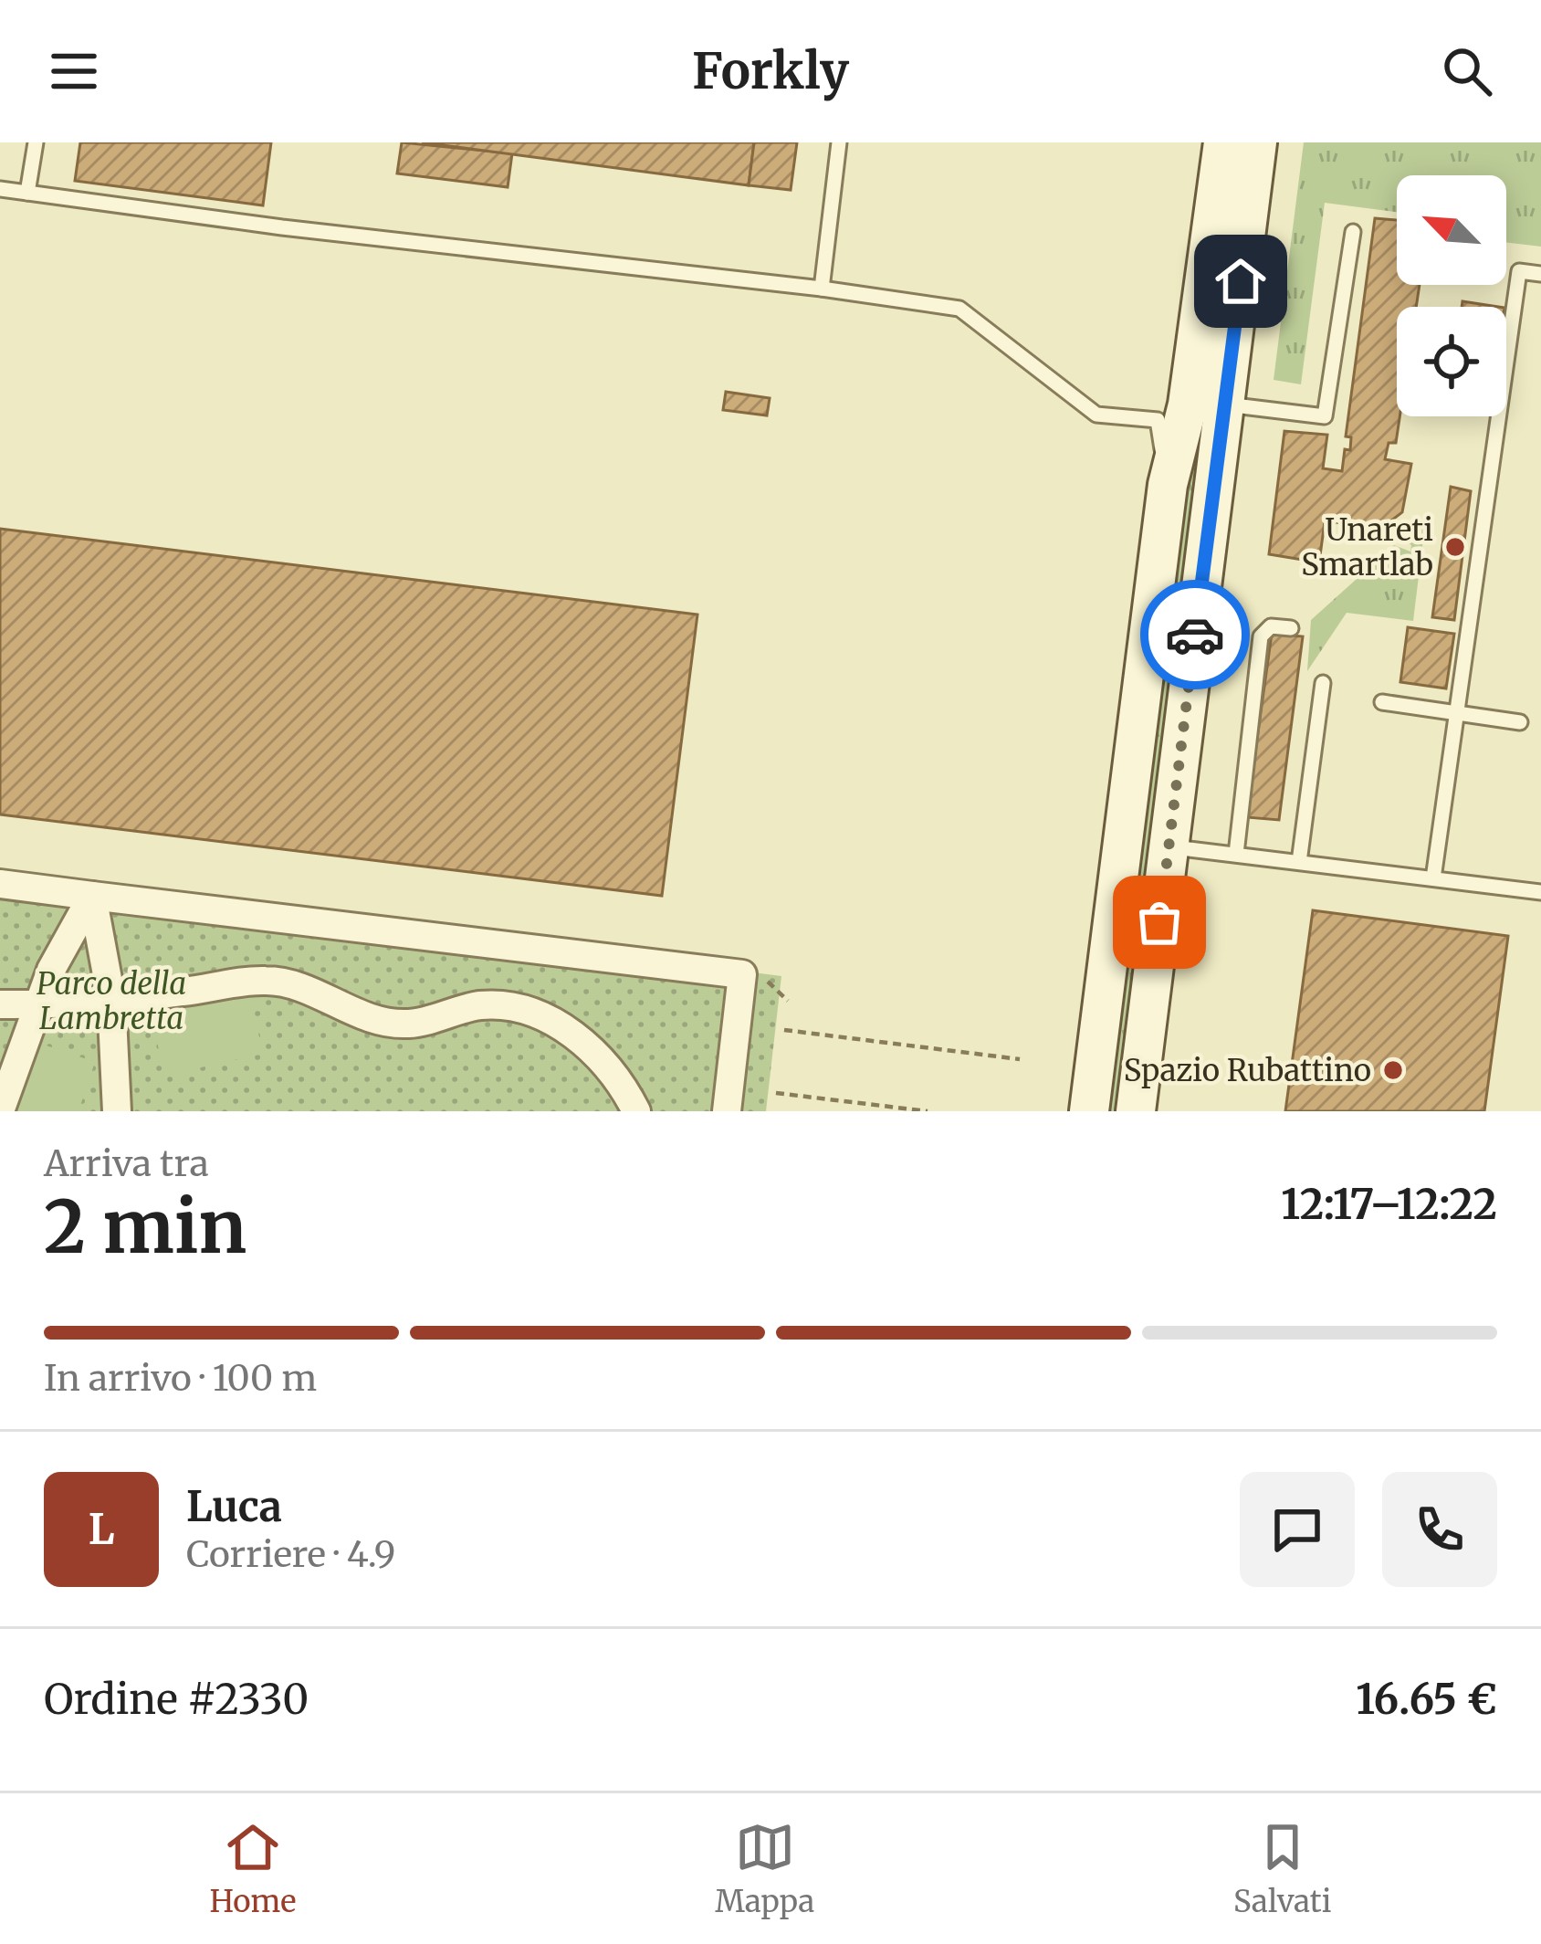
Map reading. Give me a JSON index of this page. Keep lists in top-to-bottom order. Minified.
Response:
{"parks":["Parco della Lambretta"],"places":["Unareti Smartlab","Spazio Rubattino"],"north":"top left","page":{"header":"Forkly","heading":["2 min","Arriva tra","12:17–12:22"],"panel":["Luca","Corriere · 4.9","Ordine #2330","16.65 €"],"bar":"In arrivo · 100 m","round":"L","tabs":["Home","Mappa","Salvati"]}}
